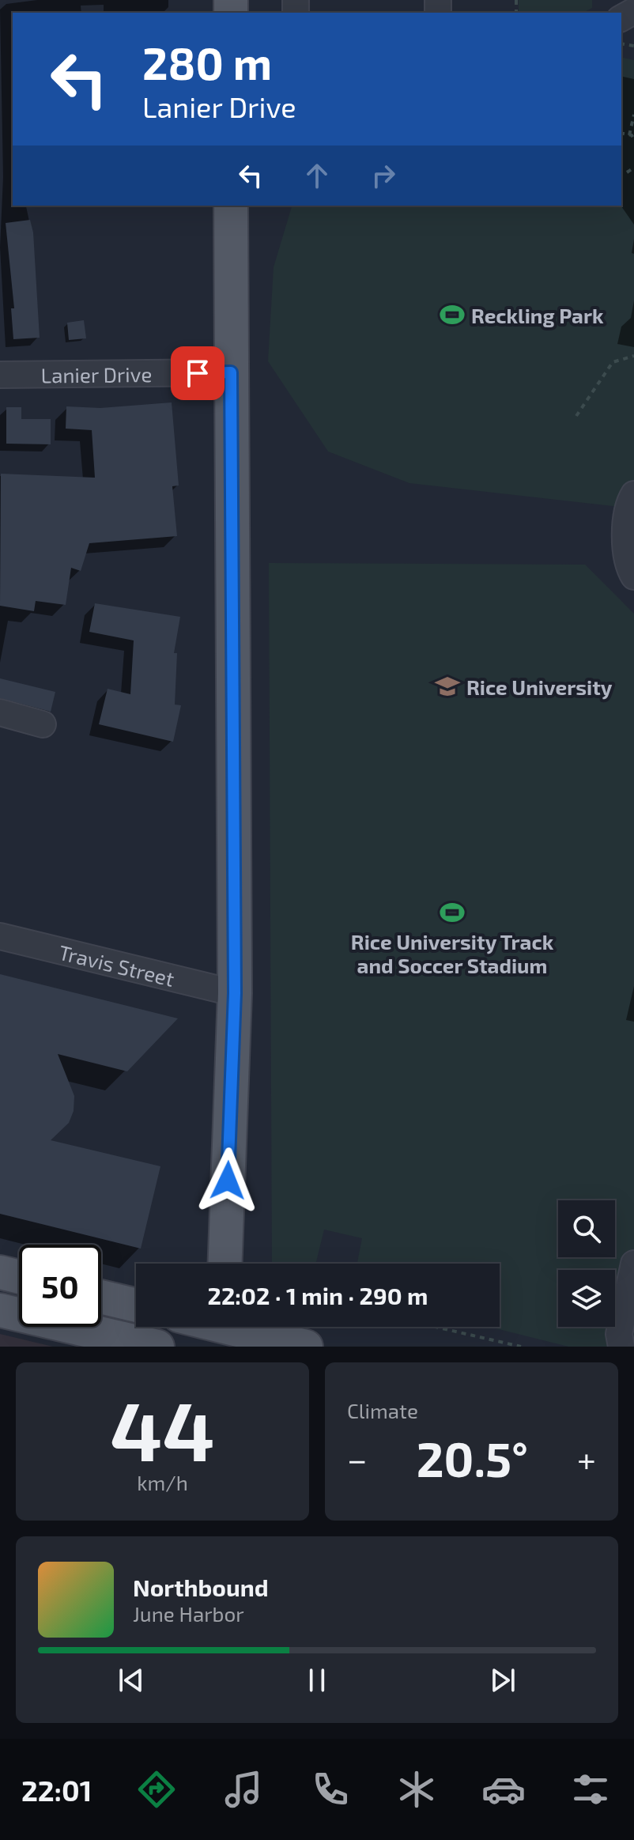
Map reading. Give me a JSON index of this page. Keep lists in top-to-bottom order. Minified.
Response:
{"streets":{"street":["Lanier Drive","Travis Street"]},"places":{"sports":["Reckling Park","Rice University Track and Soccer Stadium"],"school or university":["Rice University"]},"page":{"turn":["280 m","Lanier Drive"],"limit":"50","trip":"22:02 · 1 min · 290 m","tile":[["44","km/h"],"Climate"],"heat":["−","20.5°","+"],"song":["Northbound","June Harbor"],"tabs":"22:01"}}
